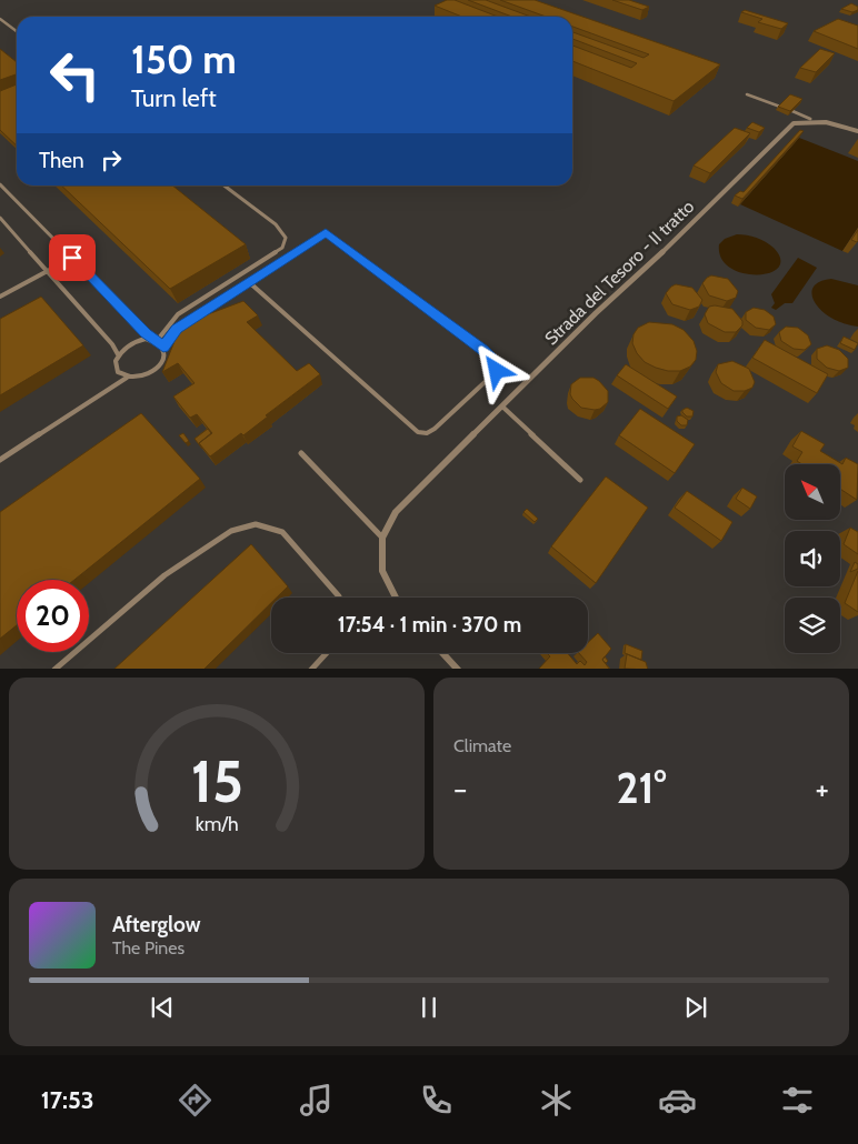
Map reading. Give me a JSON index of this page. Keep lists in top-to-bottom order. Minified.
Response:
{"streets":{"street":["Strada del Tesoro - II tratto"]},"north":"top left","page":{"turn":["150 m","Turn left"],"then":"Then","limit":"20","trip":"17:54 · 1 min · 370 m","tile":"Climate","heat":["−","21°","+"],"song":["Afterglow","The Pines"],"tabs":"17:53","gauge":["15","km/h"]}}
